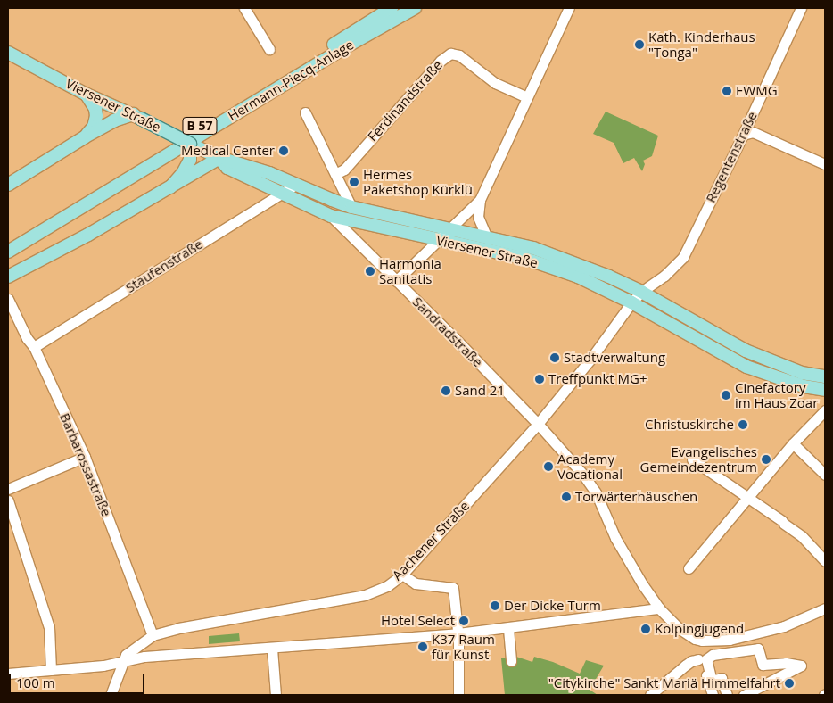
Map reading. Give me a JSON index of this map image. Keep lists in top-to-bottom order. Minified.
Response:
{"streets":{"main road":["Hermann-Piecq-Anlage","Viersener Straße","B 57"],"street":["Ferdinandstraße","Regentenstraße","Staufenstraße","Sandradstraße","Barbarossastraße","Aachener Straße"]},"crossings":[["Viersener Straße","Regentenstraße"],["Viersener Straße","Staufenstraße"],["Viersener Straße","Sandradstraße"],["Viersener Straße","Aachener Straße"],["Regentenstraße","Aachener Straße"],["Staufenstraße","Barbarossastraße"],["Sandradstraße","Aachener Straße"],["Barbarossastraße","Aachener Straße"]],"places":["Kath. Kinderhaus \"Tonga\"","EWMG","Medical Center","Hermes Paketshop Kürklü","Harmonia Sanitatis","Stadtverwaltung","Treffpunkt MG+","Sand 21","Cinefactory im Haus Zoar","Christuskirche","Evangelisches Gemeindezentrum","Academy Vocational","Torwärterhäuschen","Der Dicke Turm","Hotel Select","Kolpingjugend","K37 Raum für Kunst","\"Citykirche\" Sankt Mariä Himmelfahrt"],"scale_bar":"100 m"}
